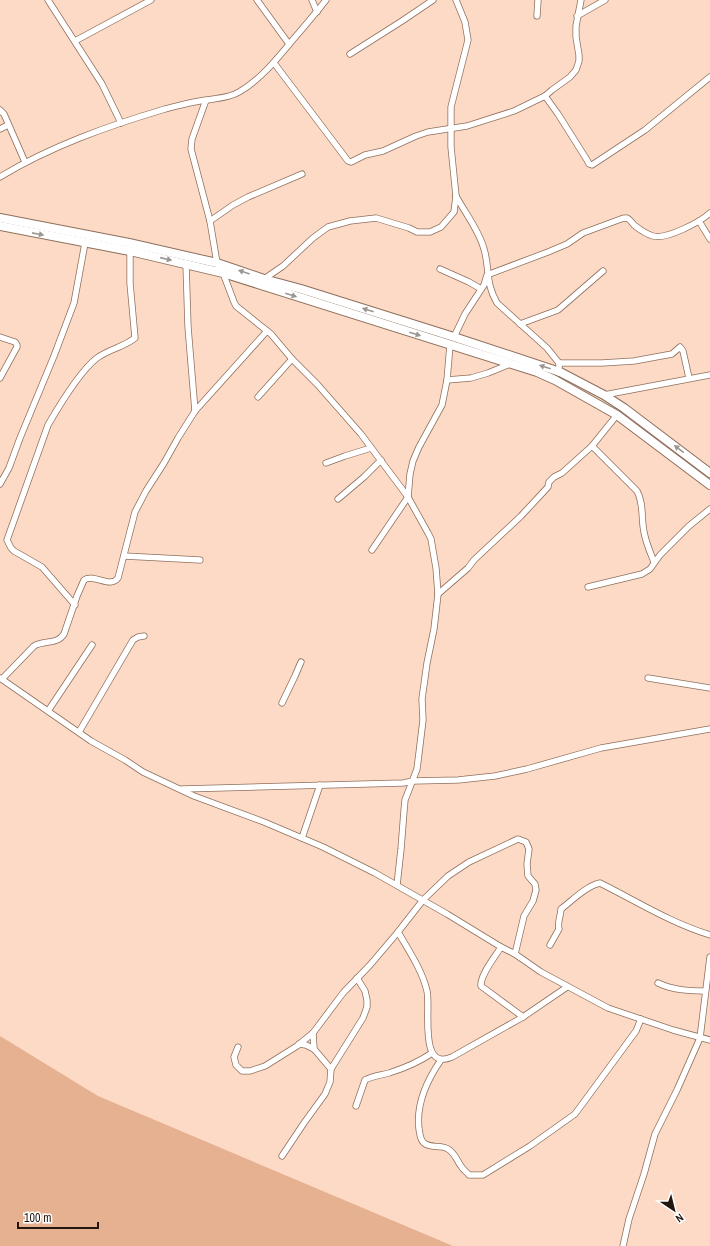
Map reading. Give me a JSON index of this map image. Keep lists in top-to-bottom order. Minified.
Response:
{"scale_bar":"100 m","north":"bottom right"}
